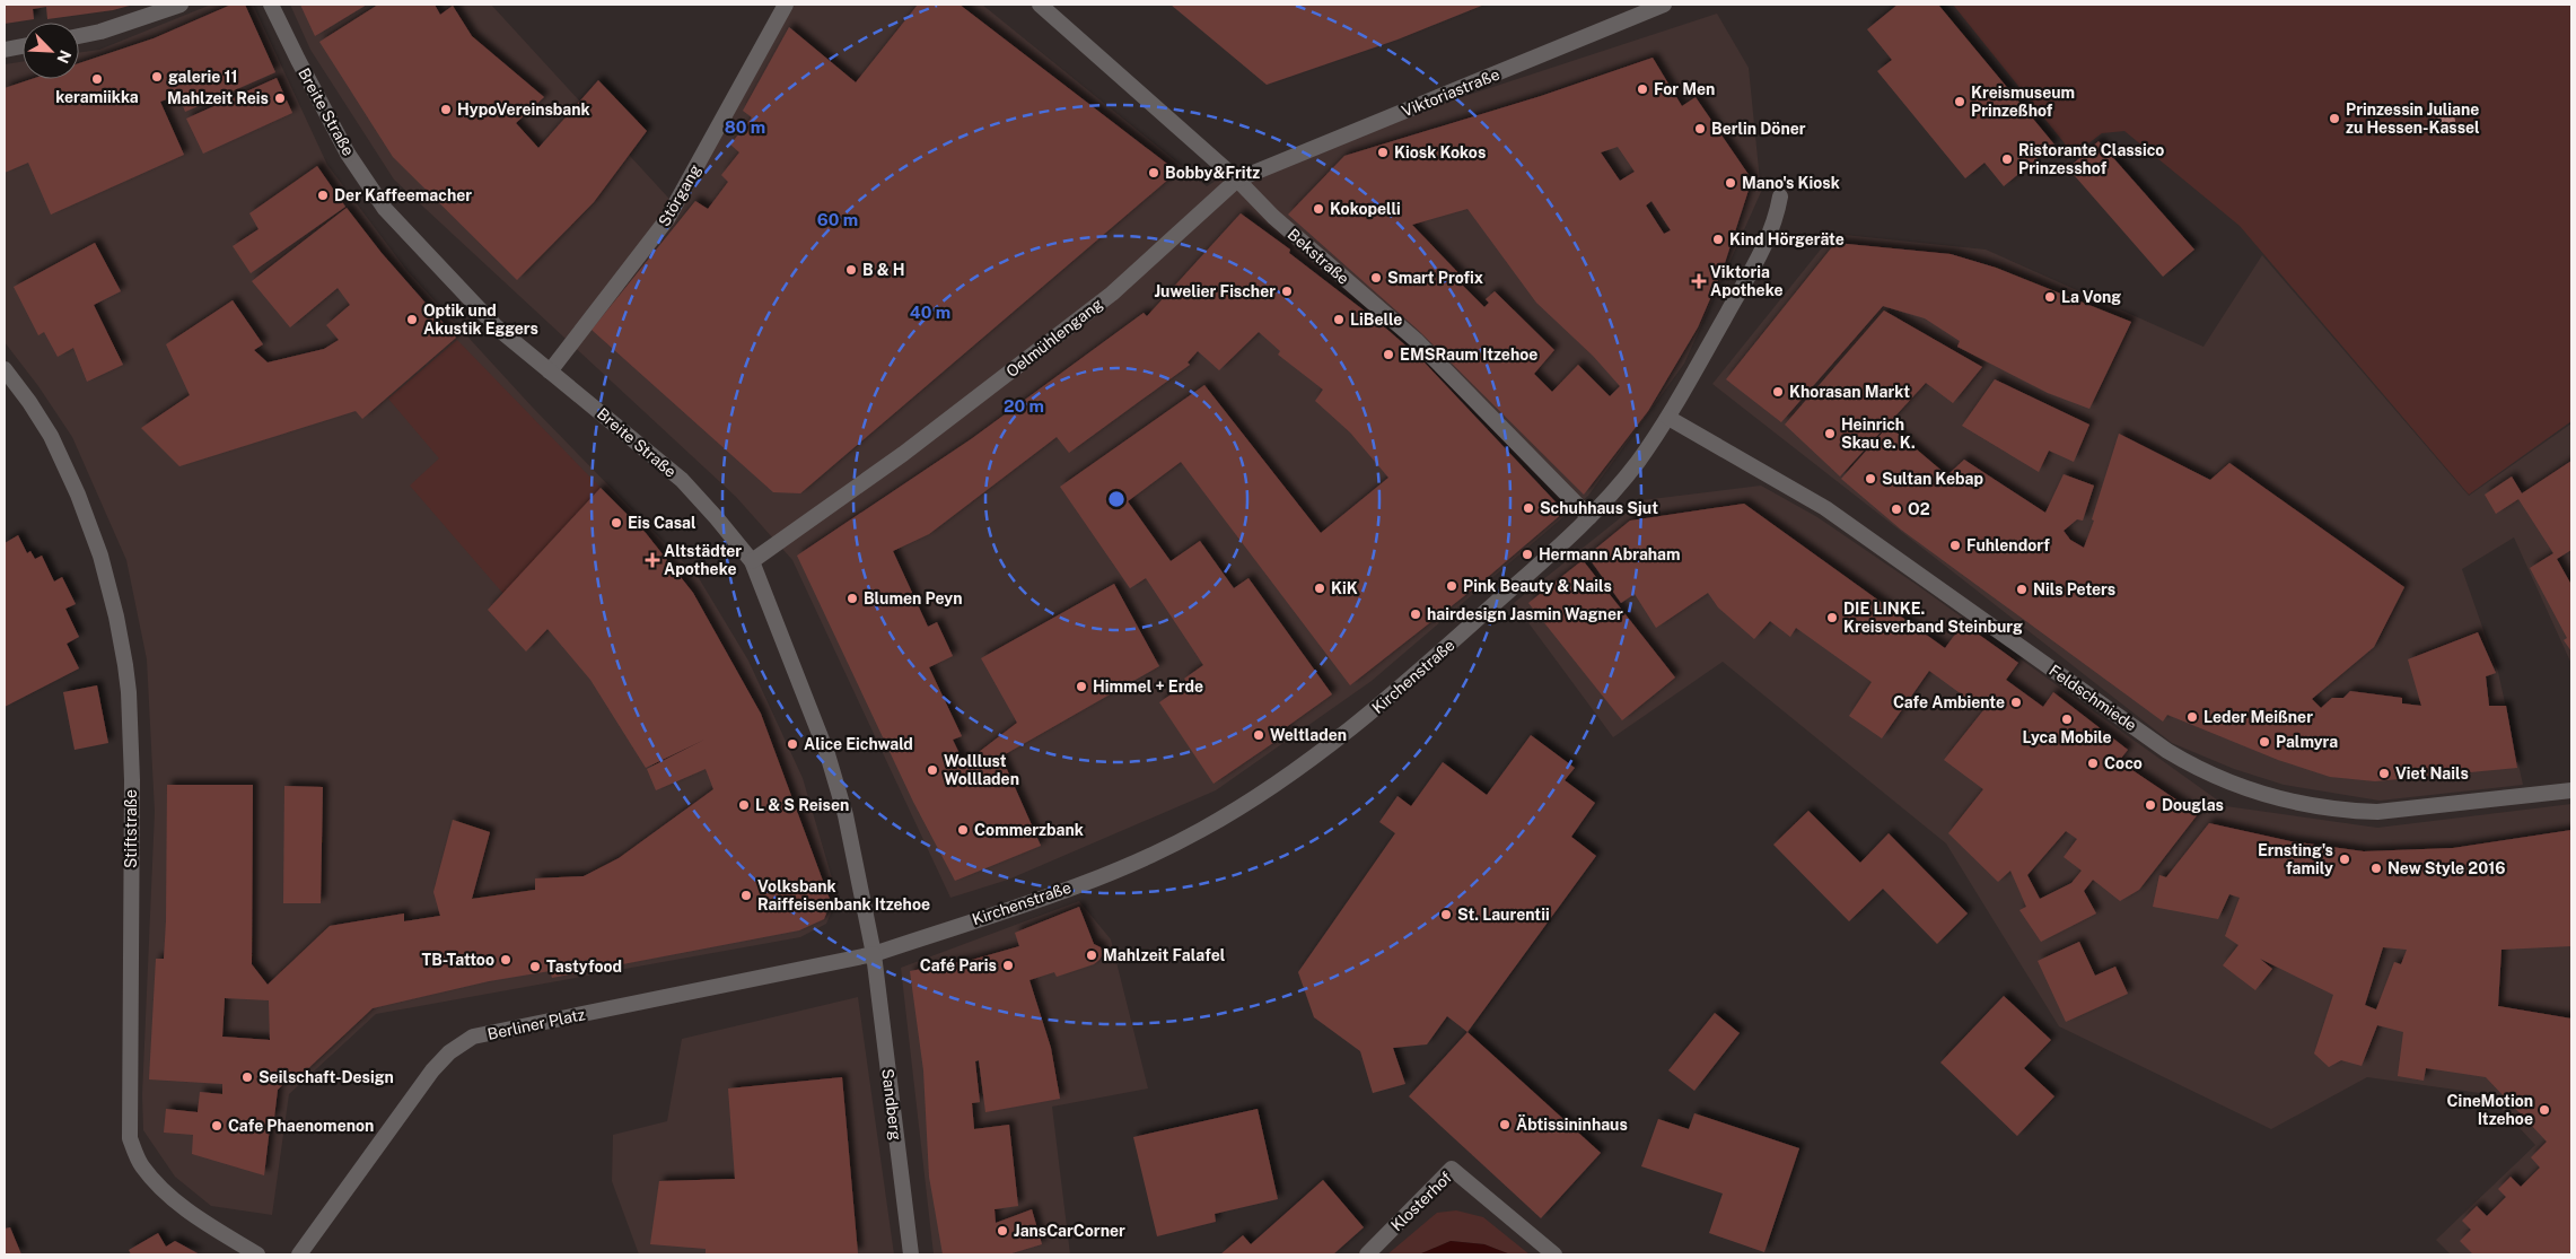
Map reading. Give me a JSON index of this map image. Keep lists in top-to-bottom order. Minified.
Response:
{"streets":{"street":["Viktoriastraße","Breite Straße","Störgang","Bekstraße","Oelmühlengang","Kirchenstraße","Feldschmiede","Stiftstraße","Berliner Platz","Sandberg","Klosterhof"]},"crossings":[["Viktoriastraße","Bekstraße"],["Viktoriastraße","Oelmühlengang"],["Breite Straße","Störgang"],["Breite Straße","Oelmühlengang"],["Breite Straße","Kirchenstraße"],["Breite Straße","Berliner Platz"],["Breite Straße","Sandberg"],["Bekstraße","Oelmühlengang"],["Bekstraße","Kirchenstraße"],["Kirchenstraße","Feldschmiede"],["Kirchenstraße","Berliner Platz"],["Kirchenstraße","Sandberg"],["Berliner Platz","Sandberg"]],"places":{"other":["galerie 11","keramiikka","For Men","Mahlzeit Reis","Kreismuseum Prinzeßhof","HypoVereinsbank","Prinzessin Juliane zu Hessen-Kassel","Berlin Döner","Kiosk Kokos","Ristorante Classico Prinzesshof","Bobby&Fritz","Mano's Kiosk","Der Kaffeemacher","Kokopelli","Kind Hörgeräte","B & H","Smart Profix","Juwelier Fischer","La Vong","Optik und Akustik Eggers","LiBelle","EMSRaum Itzehoe","Khorasan Markt","Heinrich Skau e. K.","Sultan Kebap","Schuhhaus Sjut","O2","Eis Casal","Fuhlendorf","Hermann Abraham","Pink Beauty & Nails","KiK","Nils Peters","Blumen Peyn","hairdesign Jasmin Wagner","DIE LINKE. Kreisverband Steinburg","Himmel + Erde","Cafe Ambiente","Leder Meißner","Lyca Mobile","Weltladen","Palmyra","Alice Eichwald","Coco","Wolllust Wollladen","Viet Nails","L & S Reisen","Douglas","Commerzbank","Ernsting's family","New Style 2016","Volksbank Raiffeisenbank Itzehoe","St. Laurentii","Mahlzeit Falafel","TB-Tattoo","Café Paris","Tastyfood","Seilschaft-Design","CineMotion Itzehoe","Äbtissininhaus","Cafe Phaenomenon","JansCarCorner"],"health":["Viktoria Apotheke","Altstädter Apotheke"]},"north":"bottom right","rings":["80 m","60 m","40 m","20 m"]}
